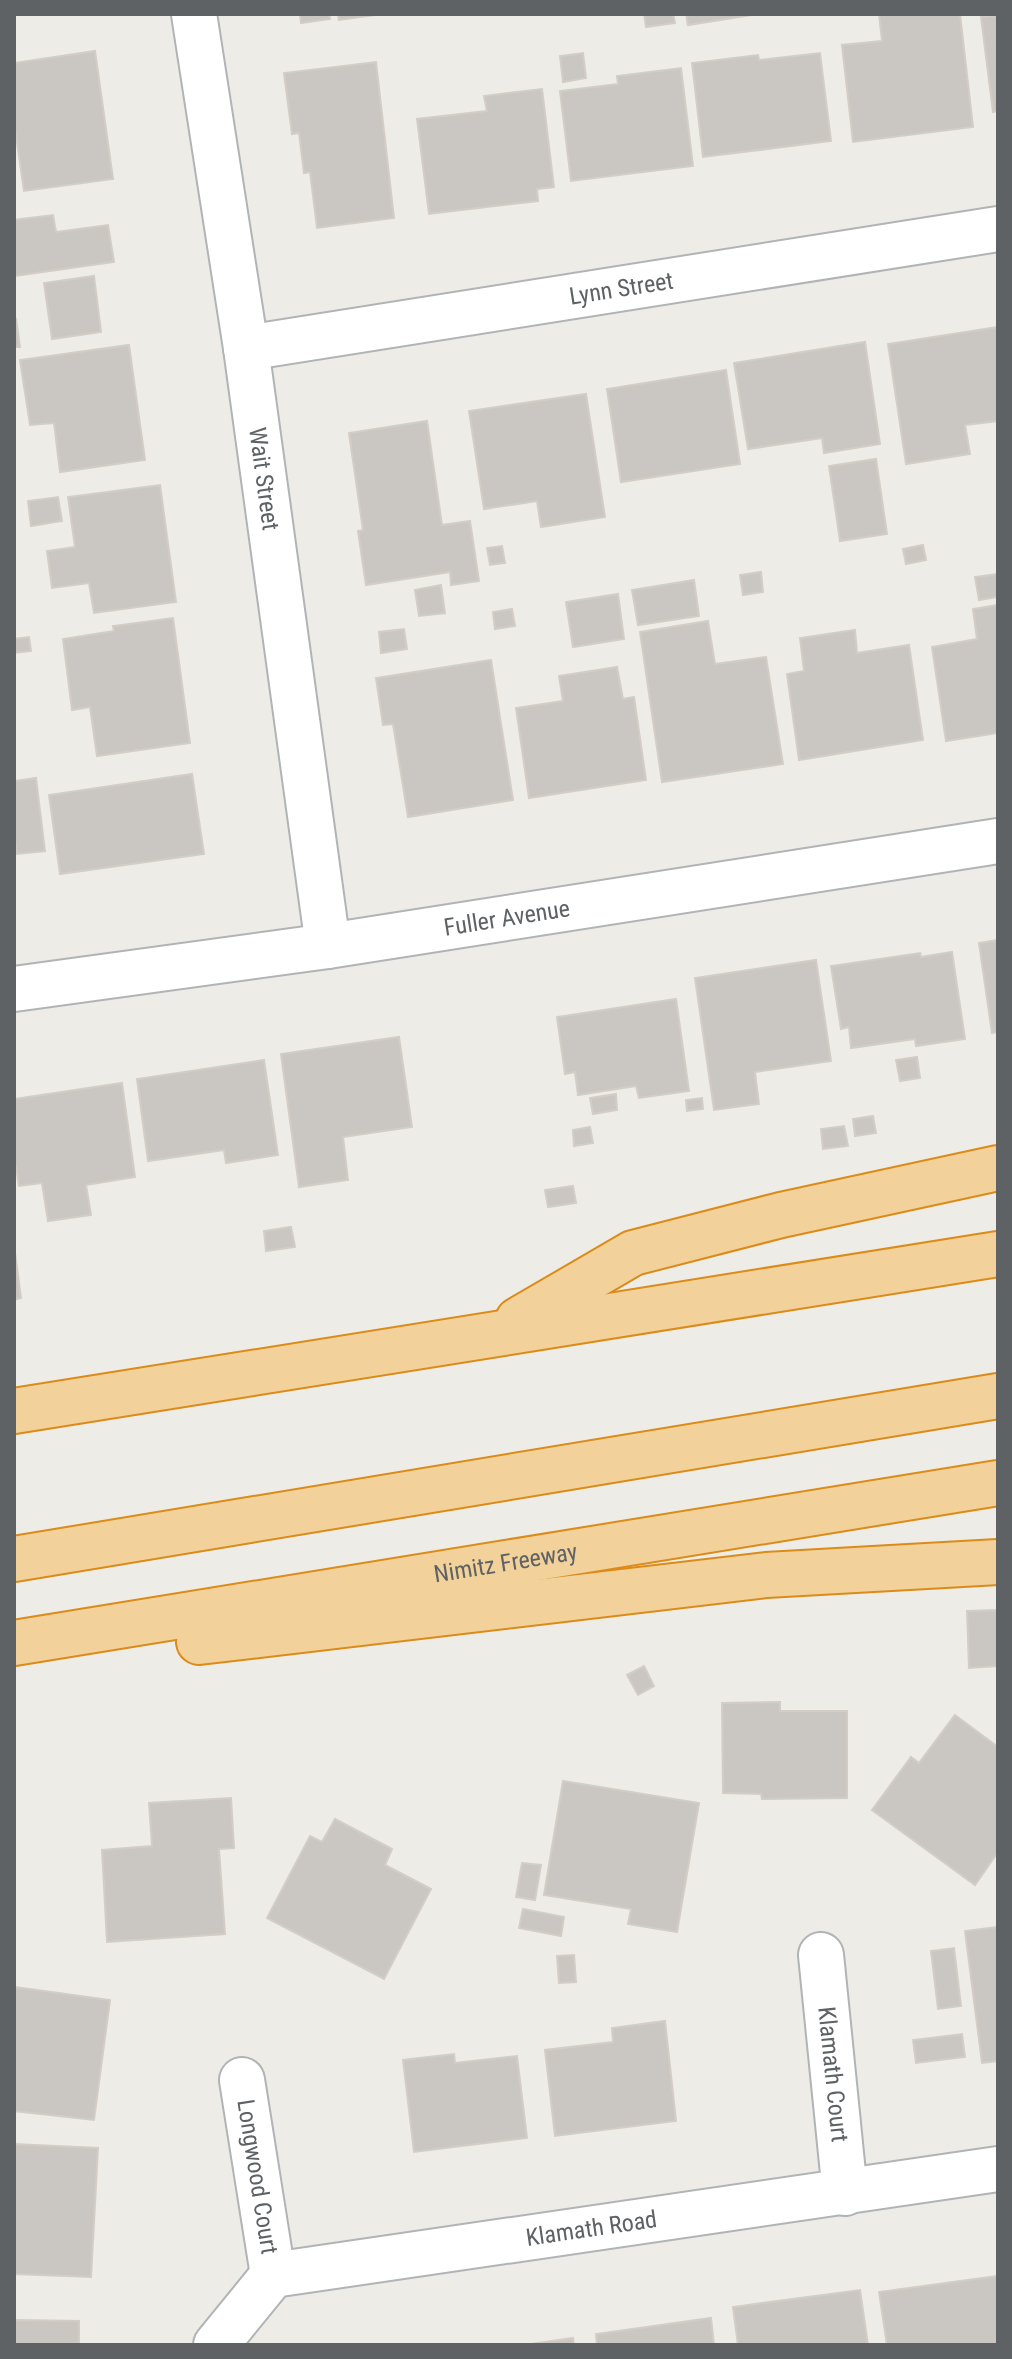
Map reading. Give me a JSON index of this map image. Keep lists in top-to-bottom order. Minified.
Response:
{"streets":{"highway":["Nimitz Freeway"],"street":["Lynn Street","Wait Street","Fuller Avenue","Klamath Court","Longwood Court","Klamath Road"]},"crossings":[["Lynn Street","Wait Street"],["Wait Street","Fuller Avenue"],["Klamath Court","Klamath Road"],["Longwood Court","Klamath Road"]]}
